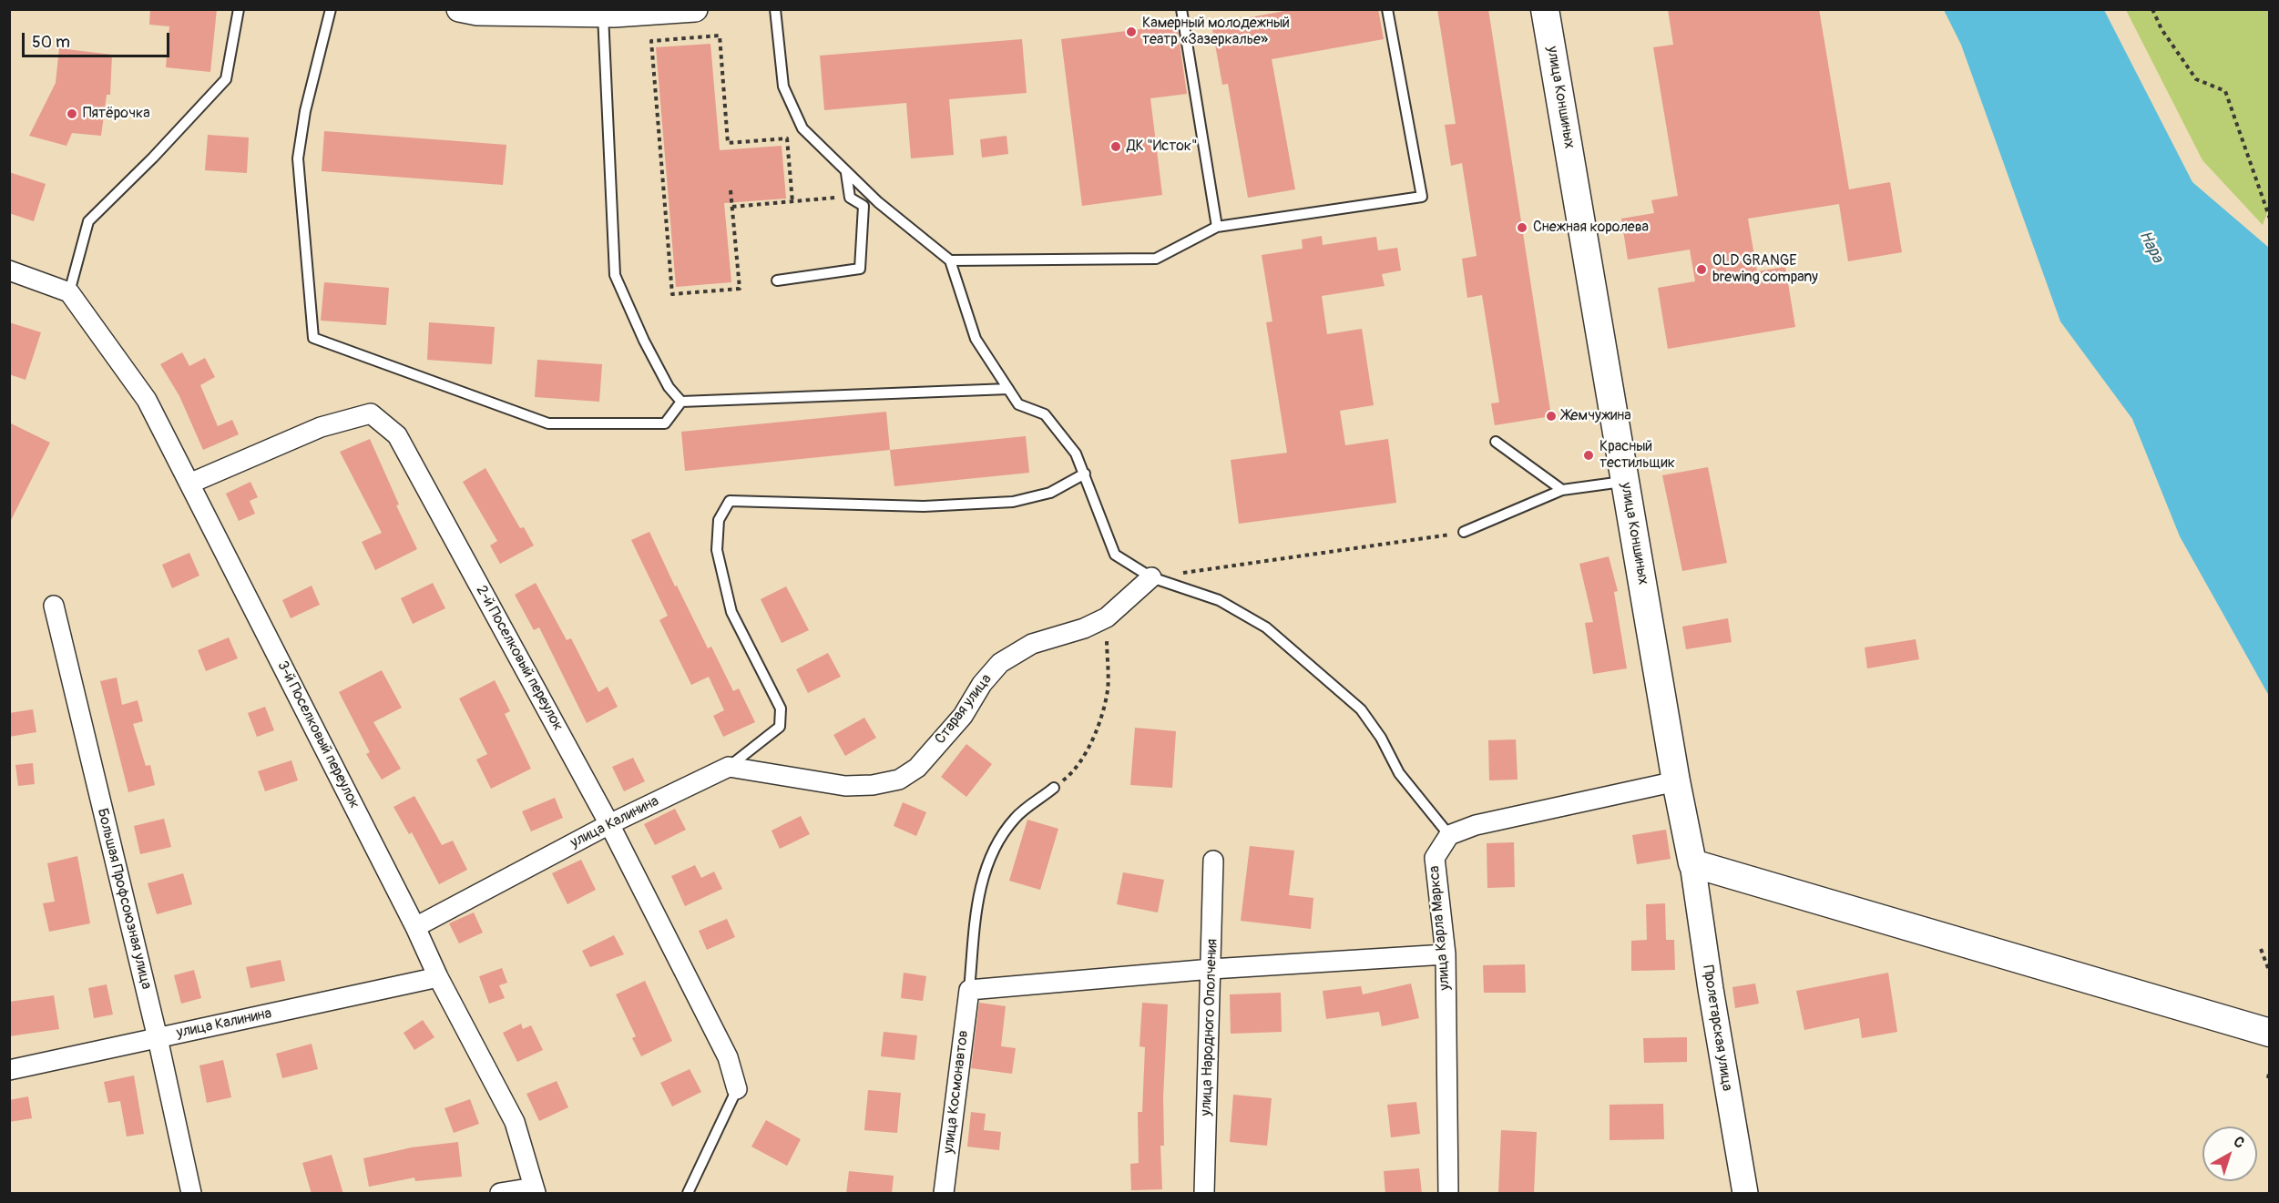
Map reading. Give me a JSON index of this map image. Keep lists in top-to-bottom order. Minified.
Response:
{"streets":{"main road":["улица Коншиных"],"street":["2-й Поселковый переулок","Старая улица","3-й Поселковый переулок","улица Калинина","Большая Профсоюзная улица","улица Карла Маркса","улица Народного Ополчения","Пролетарская улица","улица Космонавтов"]},"crossings":[["улица Коншиных","Пролетарская улица"],["2-й Поселковый переулок","3-й Поселковый переулок"],["2-й Поселковый переулок","улица Калинина"],["Старая улица","улица Калинина"],["3-й Поселковый переулок","улица Калинина"],["улица Калинина","Большая Профсоюзная улица"]],"water":["Нара"],"places":["Камерный молодежный театр «Зазеркалье»","Пятёрочка","ДК \"Исток\"","Снежная королева","OLD GRANGE brewing company","Жемчужина","Красный тестильщик"],"scale_bar":"50 m","north":"top right"}
